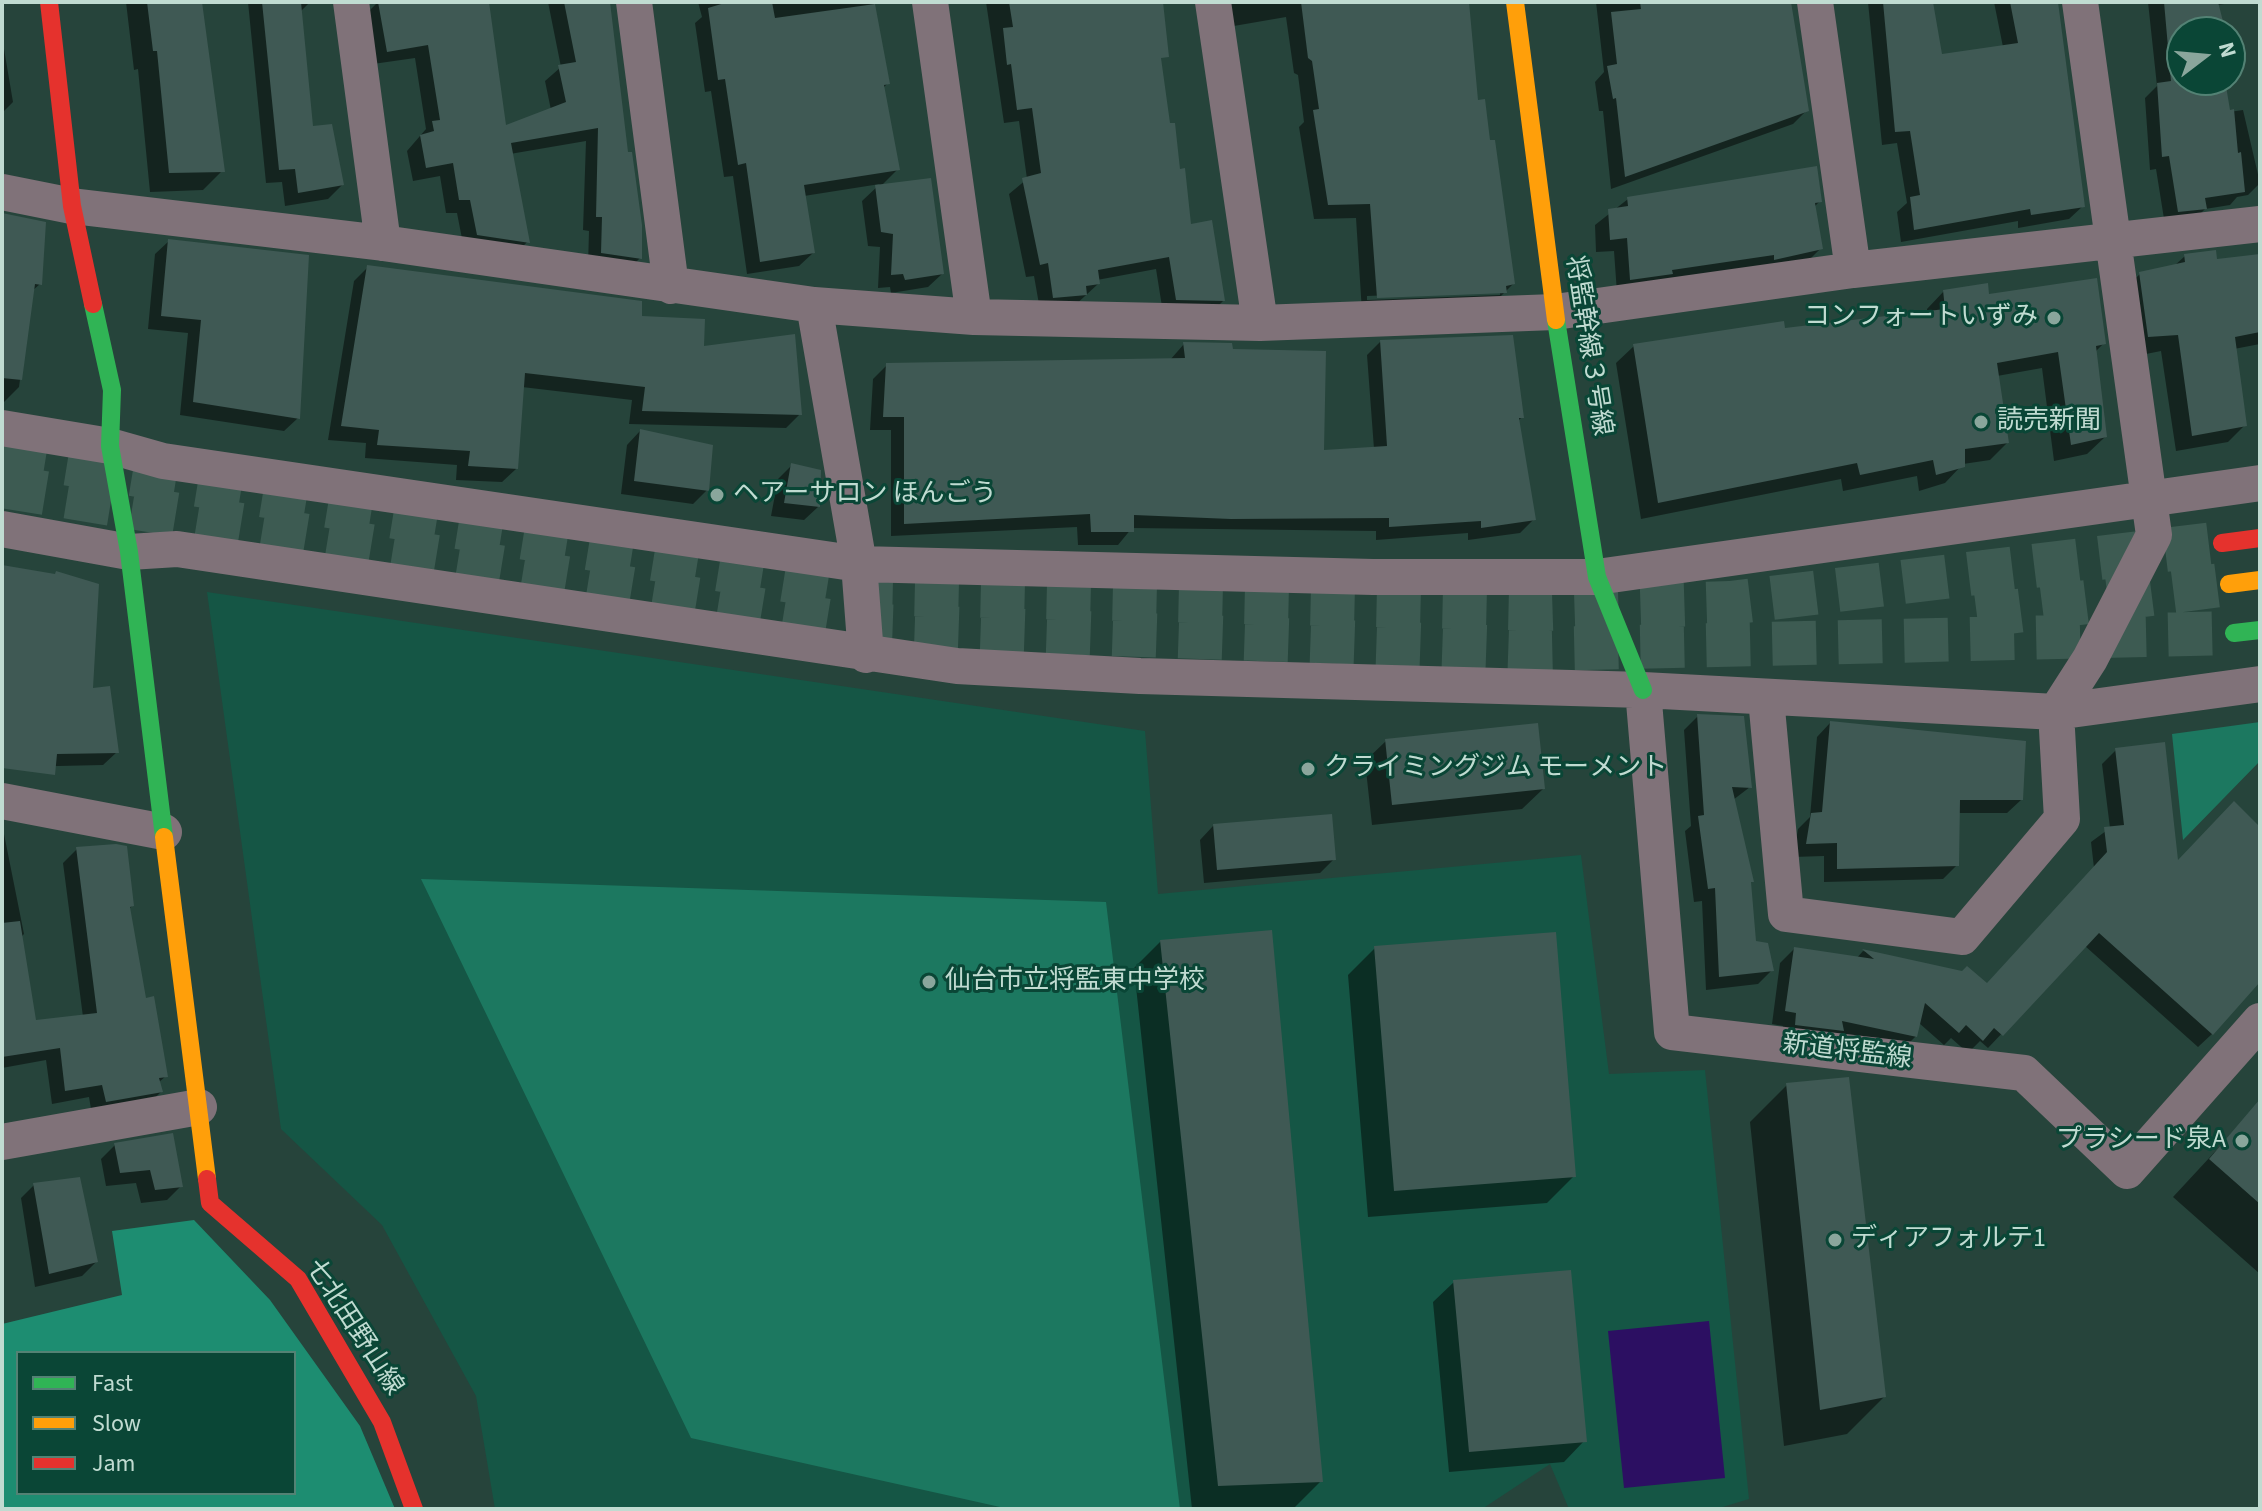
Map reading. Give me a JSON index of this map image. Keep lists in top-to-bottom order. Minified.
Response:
{"streets":{"street":["将監幹線３号線","新道将監線","七北田野山線"]},"crossings":[["将監幹線３号線","新道将監線"]],"places":["コンフォートいずみ","読売新聞","ヘアーサロン ほんごう","クライミングジム モーメント","仙台市立将監東中学校","プラシード泉A","ディアフォルテ1"],"legend":["Fast","Slow","Jam"],"north":"right"}
